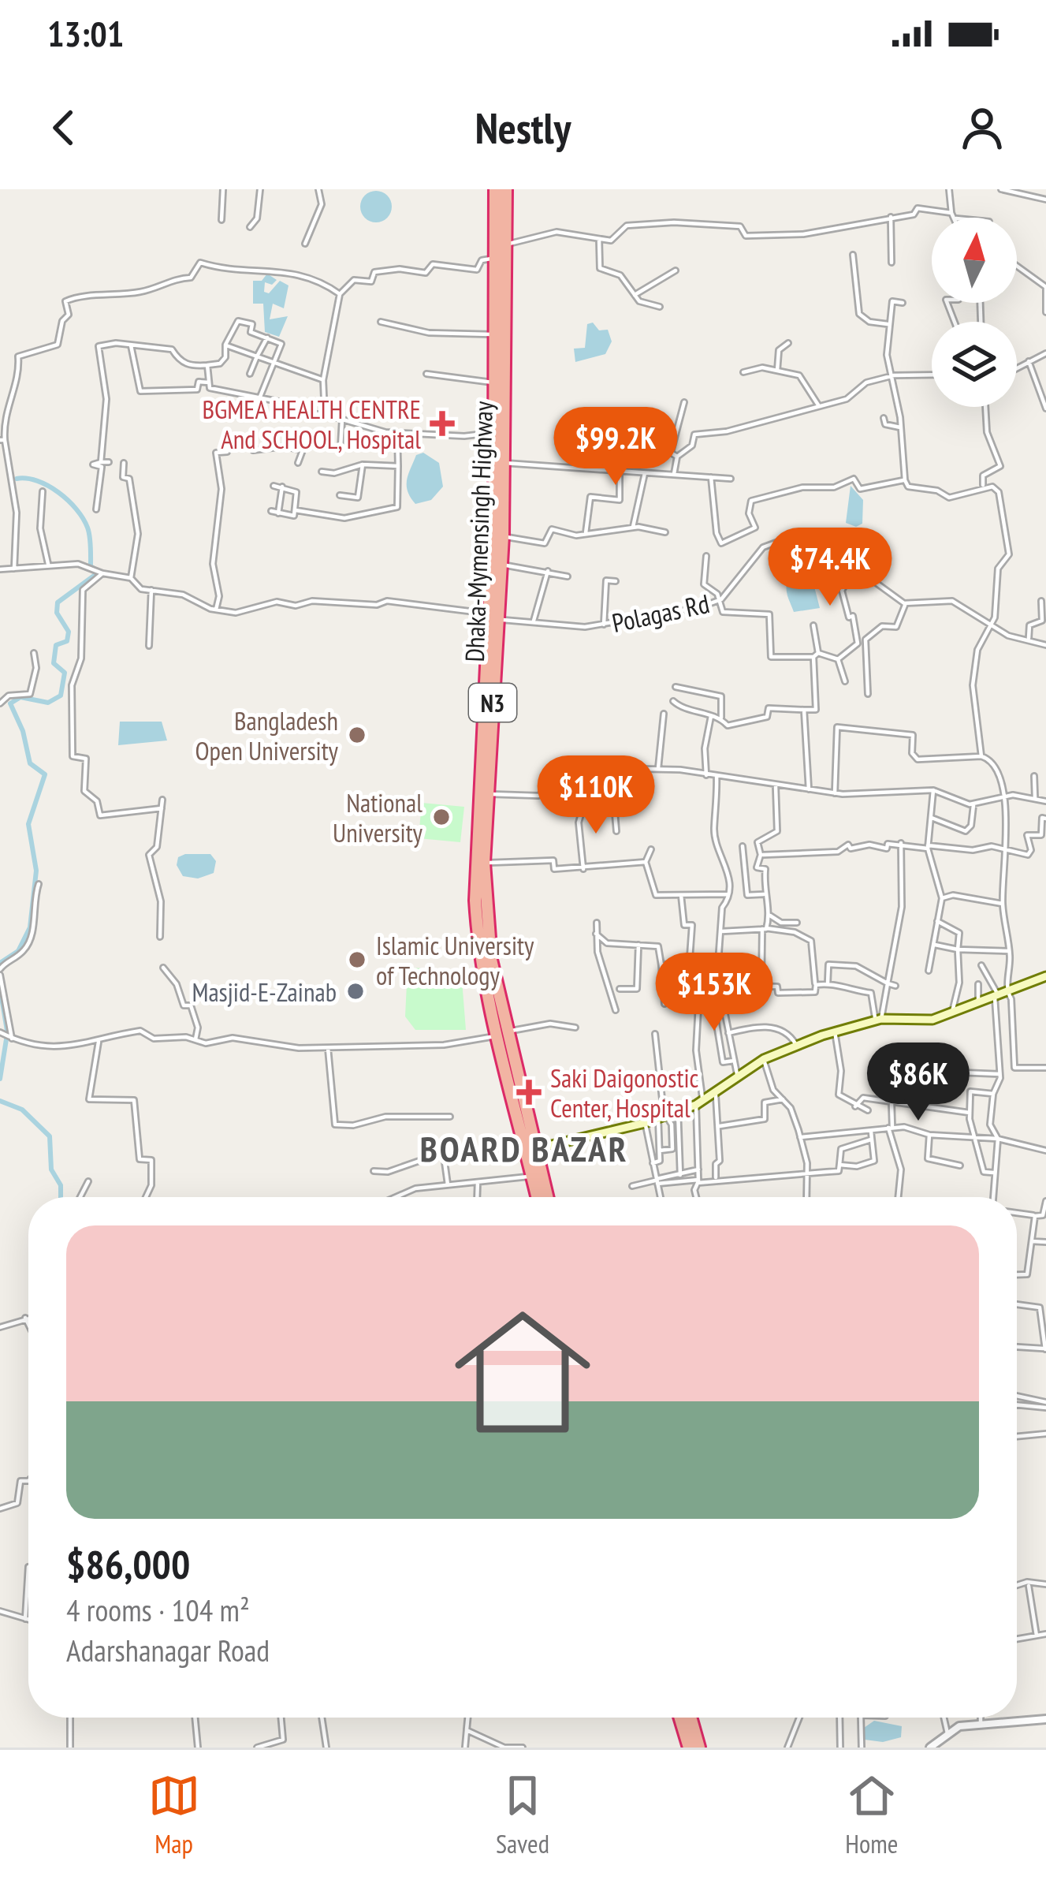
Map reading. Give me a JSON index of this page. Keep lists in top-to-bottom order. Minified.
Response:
{"streets":{"highway":["Dhaka-Mymensingh Highway","N3"],"street":["Polagas Rd"]},"crossings":[["Dhaka-Mymensingh Highway","Polagas Rd"],["Dhaka-Mymensingh Highway","N3"],["Polagas Rd","N3"]],"districts":["BOARD BAZAR"],"places":{"health":["BGMEA HEALTH CENTRE And SCHOOL, Hospital","Saki Daigonostic Center, Hospital"],"other":["Bangladesh Open University","National University","Islamic University of Technology","Masjid-E-Zainab"]},"north":"top","page":{"status":"13:01","header":"Nestly","price":["$99.2K","$74.4K","$110K","$153K","$86K"],"list":[{"name":"$86,000","note":"4 rooms · 104 m² · Adarshanagar Road"}],"tabs":["Map","Saved","Home"]}}
